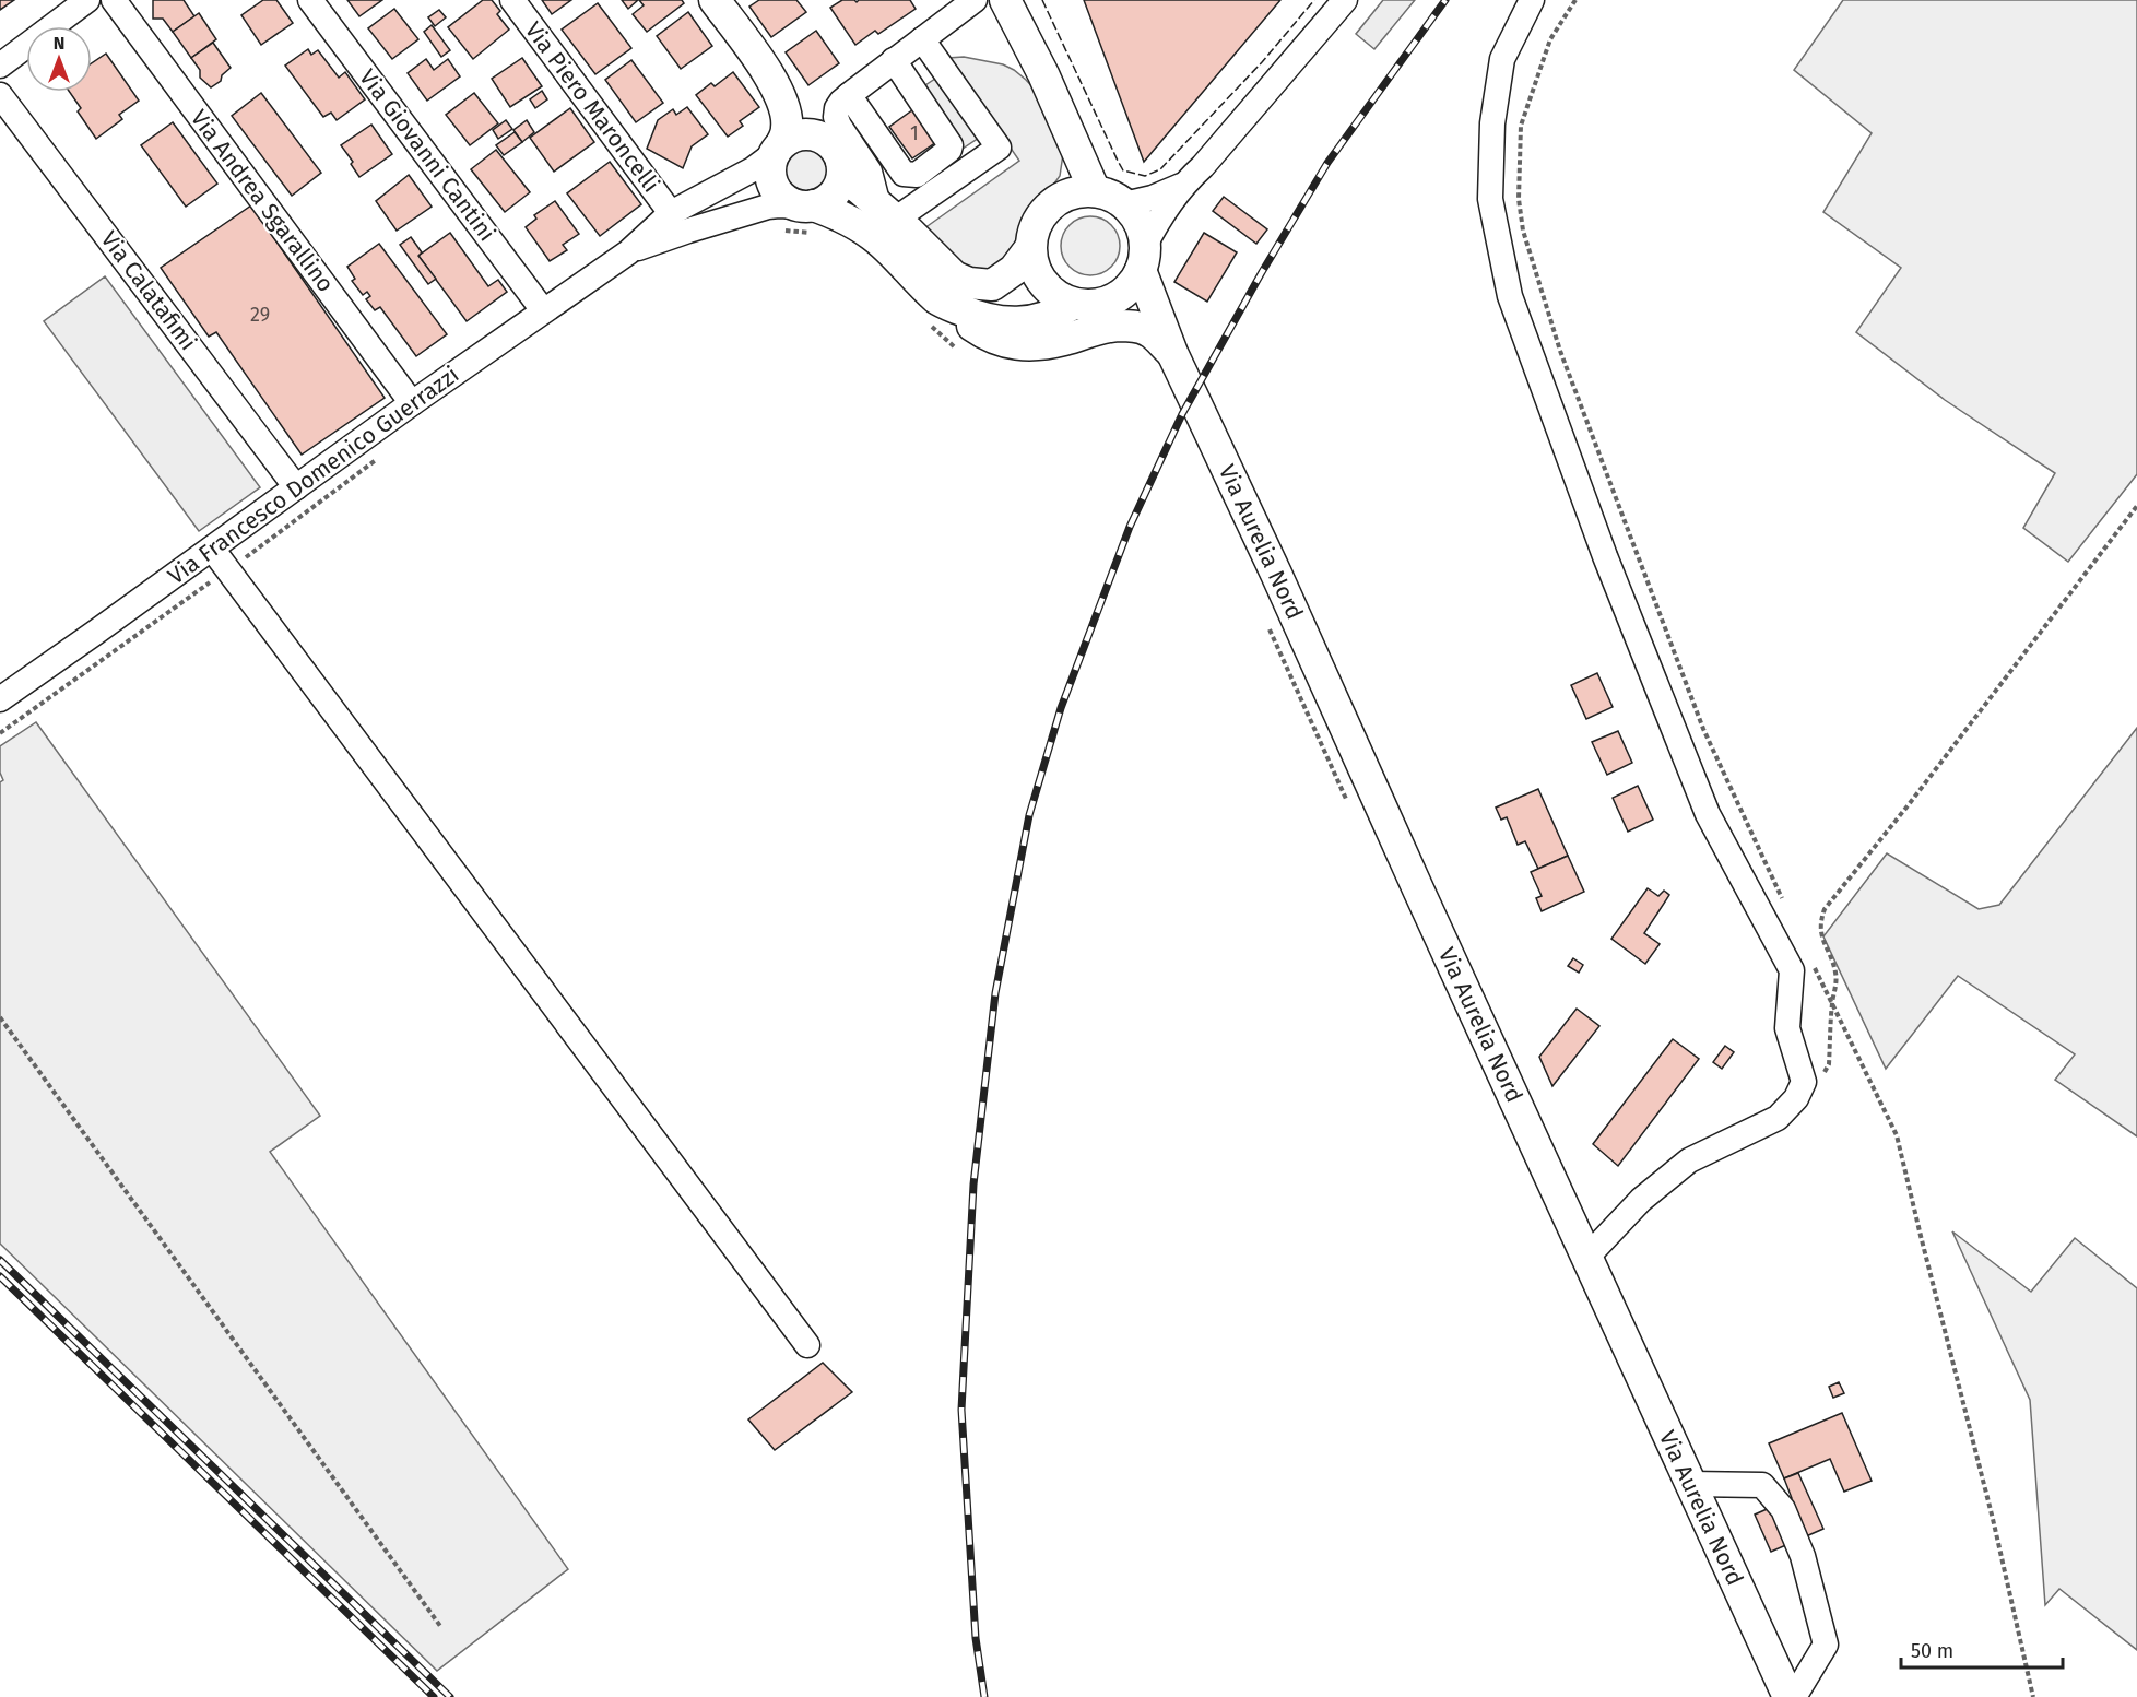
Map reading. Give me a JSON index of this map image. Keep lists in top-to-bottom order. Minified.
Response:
{"streets":{"main road":["Via Francesco Domenico Guerrazzi","Via Aurelia Nord"],"street":["Via Piero Maroncelli","Via Giovanni Cantini","Via Andrea Sgarallino","Via Calatafimi"]},"crossings":[["Via Piero Maroncelli","Via Francesco Domenico Guerrazzi"],["Via Giovanni Cantini","Via Francesco Domenico Guerrazzi"],["Via Andrea Sgarallino","Via Francesco Domenico Guerrazzi"],["Via Calatafimi","Via Francesco Domenico Guerrazzi"],["Via Francesco Domenico Guerrazzi","Via Aurelia Nord"]],"house_numbers":["1","29"],"scale_bar":"50 m","north":"top"}
